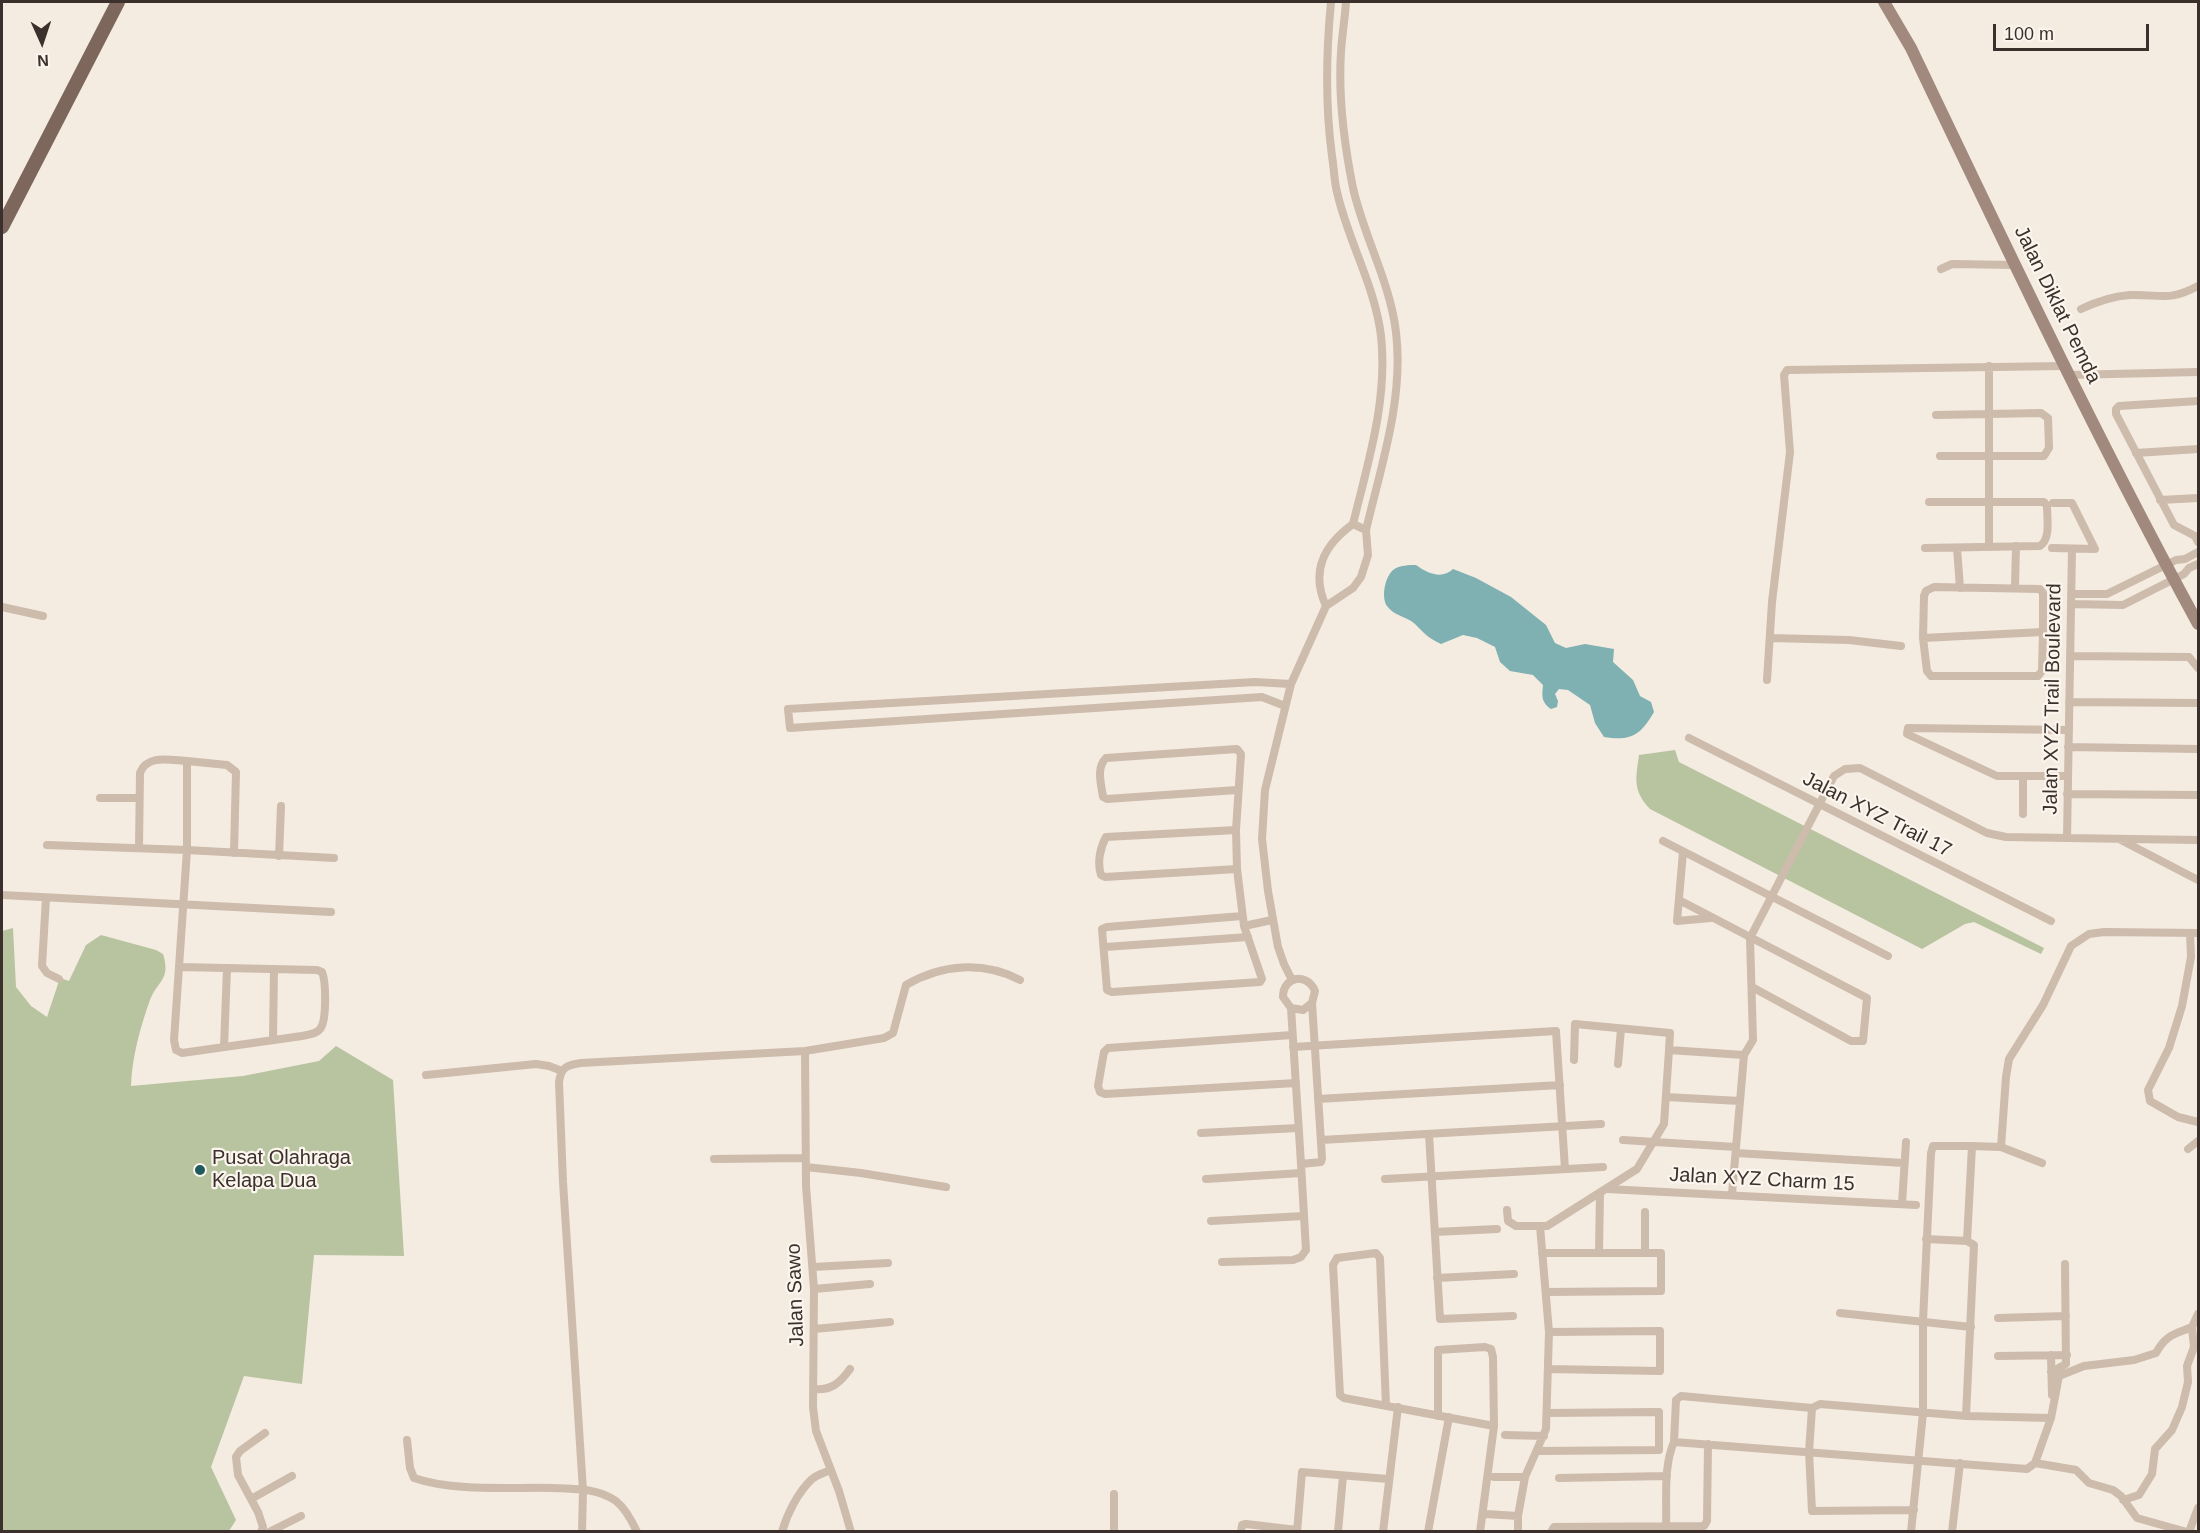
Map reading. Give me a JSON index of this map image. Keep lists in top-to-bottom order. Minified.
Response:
{"streets":{"street":["Jalan Diklat Pemda","Jalan XYZ Trail Boulevard","Jalan XYZ Trail 17","Jalan XYZ Charm 15","Jalan Sawo"]},"crossings":[["Jalan XYZ Trail Boulevard","Jalan XYZ Trail 17"]],"places":["Pusat Olahraga Kelapa Dua"],"scale_bar":"100 m","north":"bottom"}
